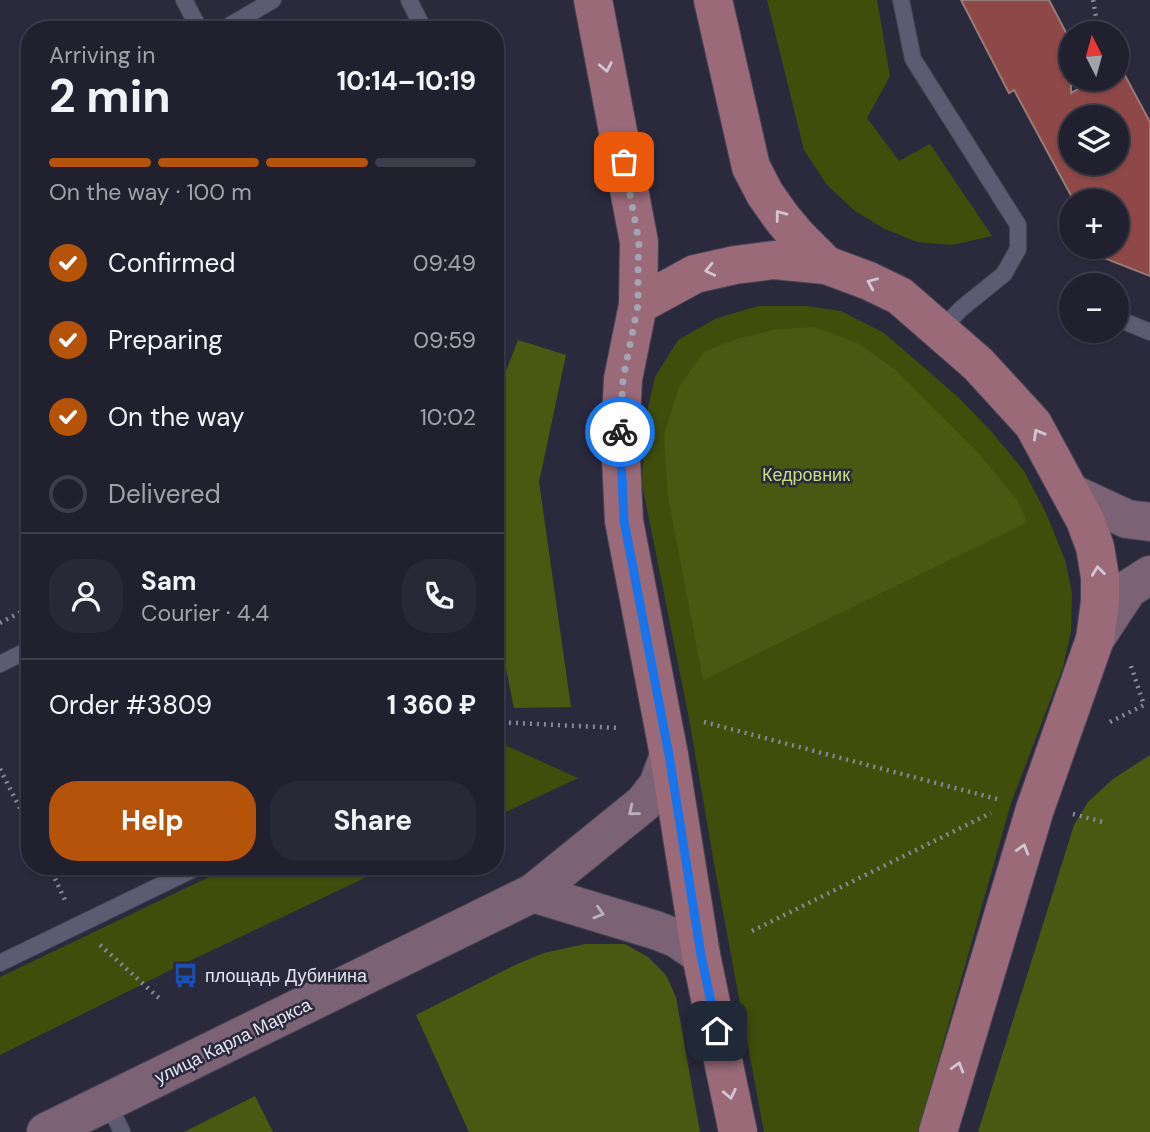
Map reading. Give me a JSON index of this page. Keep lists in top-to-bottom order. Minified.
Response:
{"streets":{"street":["улица Карла Маркса"]},"parks":["Кедровник"],"places":{"bus stop":["площадь Дубинина"]},"north":"top","page":{"map_buttons":["+","−"],"heading":["2 min","Arriving in","10:14–10:19"],"panel":["Sam","Courier · 4.4","Order #3809","1 360 ₽"],"bar":"On the way · 100 m","list":[["Confirmed","09:49"],["Preparing","09:59"],["On the way","10:02"],"Delivered"],"buttons":["Help","Share"]}}
